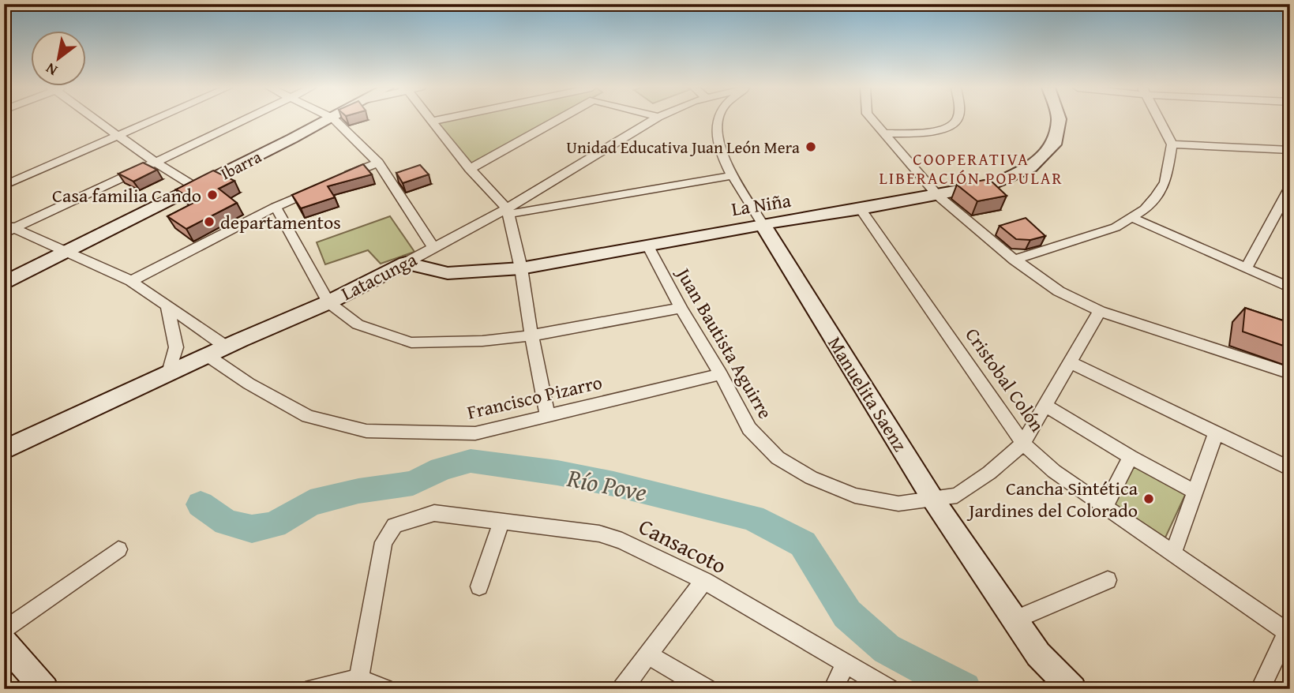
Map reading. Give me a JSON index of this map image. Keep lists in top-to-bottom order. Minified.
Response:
{"streets":{"street":["Ibarra","La Niña","Latacunga","Juan Bautista Aguirre","Cristobal Colón","Manuelita Saenz","Francisco Pizarro","Cansacoto"]},"crossings":[["La Niña","Latacunga"],["La Niña","Juan Bautista Aguirre"],["La Niña","Cristobal Colón"],["La Niña","Manuelita Saenz"],["Latacunga","Francisco Pizarro"],["Juan Bautista Aguirre","Cristobal Colón"],["Juan Bautista Aguirre","Manuelita Saenz"],["Juan Bautista Aguirre","Francisco Pizarro"]],"districts":["COOPERATIVA LIBERACIÓN POPULAR"],"water":["Río Pove"],"places":["Unidad Educativa Juan León Mera","Casa familia Cando","departamentos","Cancha Sintética Jardines del Colorado"],"north":"bottom left"}
